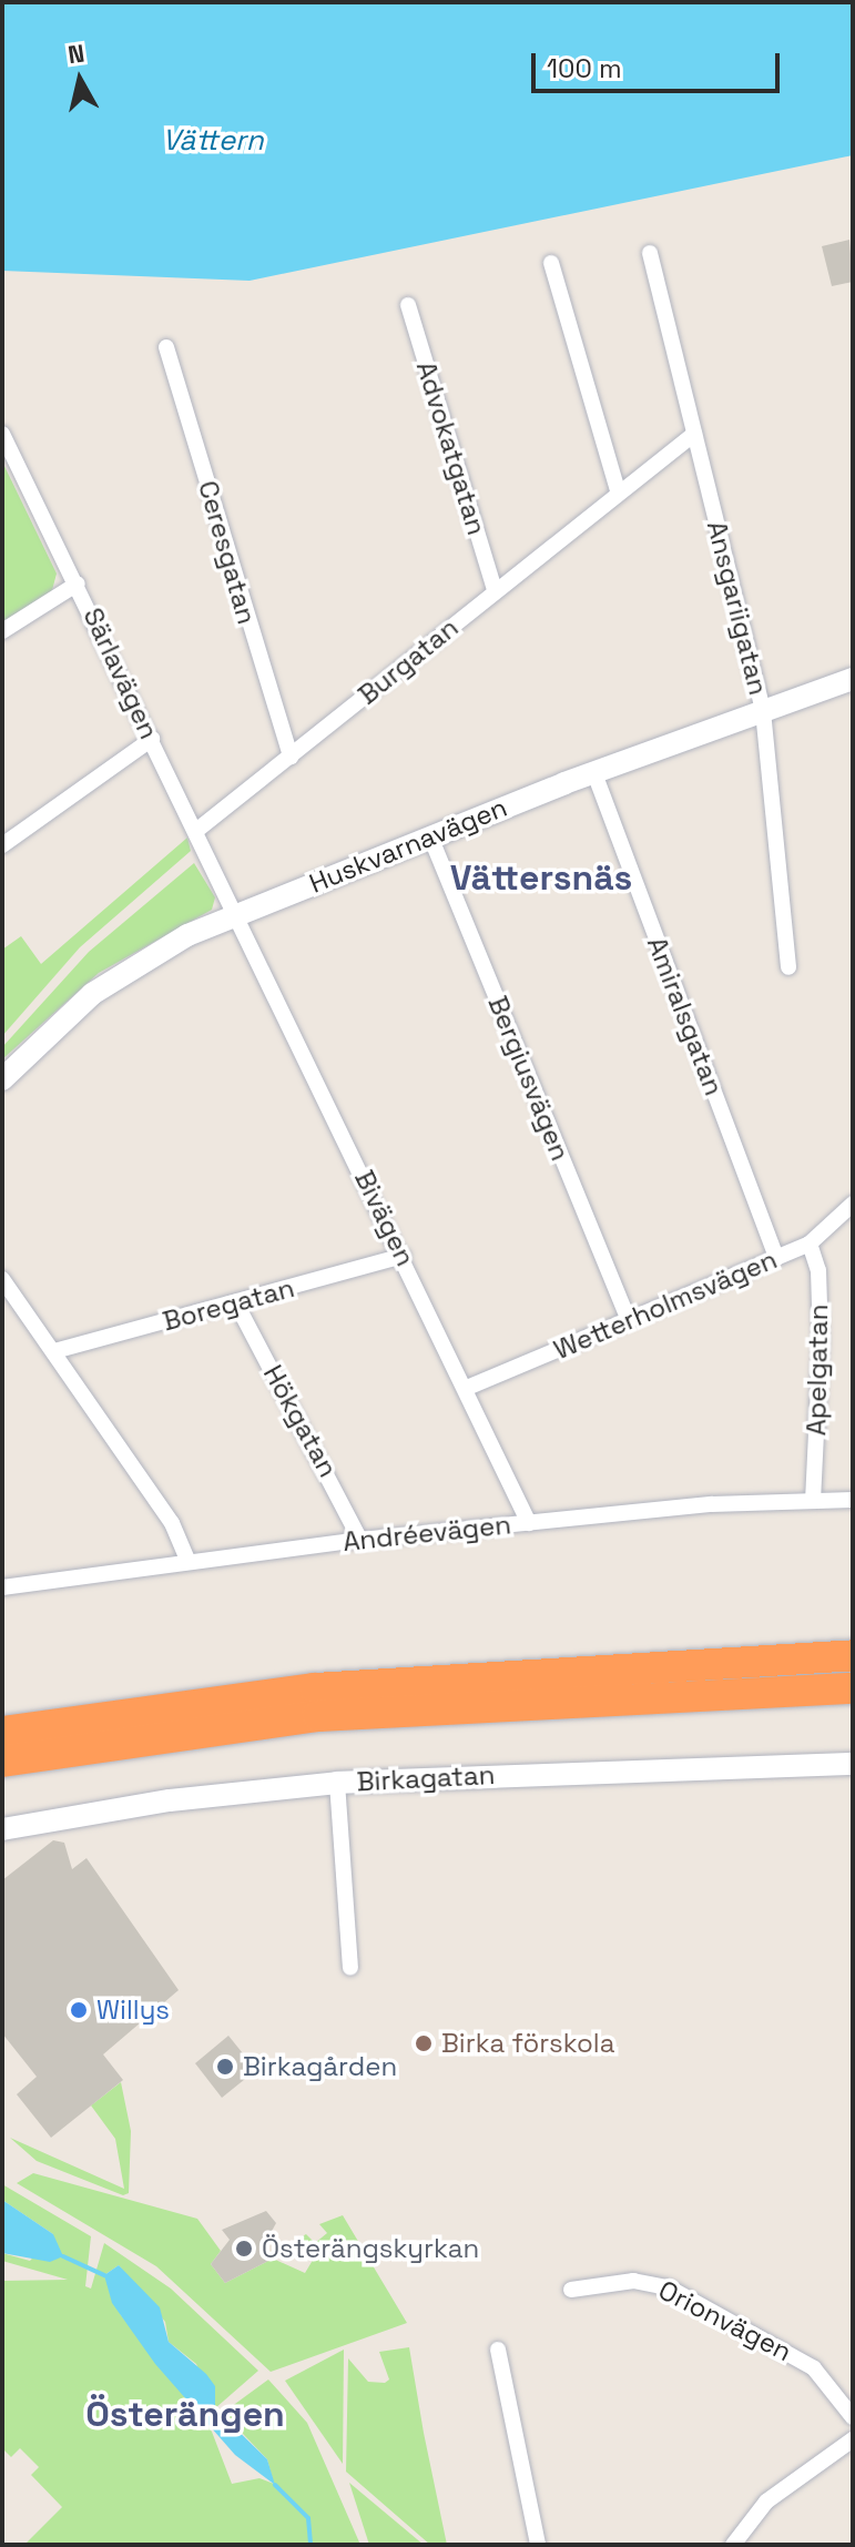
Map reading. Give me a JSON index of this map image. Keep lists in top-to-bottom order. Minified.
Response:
{"streets":{"street":["Advokatgatan","Ceresgatan","Ansgariigatan","Burgatan","Särlavägen","Huskvarnavägen","Amiralsgatan","Bergiusvägen","Bivägen","Boregatan","Wetterholmsvägen","Apelgatan","Hökgatan","Andréevägen","Birkagatan","Orionvägen"]},"crossings":[["Advokatgatan","Burgatan"],["Ceresgatan","Burgatan"],["Ansgariigatan","Burgatan"],["Ansgariigatan","Huskvarnavägen"],["Burgatan","Särlavägen"],["Särlavägen","Huskvarnavägen"],["Särlavägen","Bivägen"],["Huskvarnavägen","Amiralsgatan"],["Huskvarnavägen","Bergiusvägen"],["Huskvarnavägen","Bivägen"],["Amiralsgatan","Wetterholmsvägen"],["Bergiusvägen","Wetterholmsvägen"],["Bivägen","Boregatan"],["Bivägen","Wetterholmsvägen"],["Bivägen","Andréevägen"],["Boregatan","Hökgatan"],["Wetterholmsvägen","Apelgatan"],["Apelgatan","Andréevägen"],["Hökgatan","Andréevägen"]],"districts":["Vättersnäs","Österängen"],"water":["Vättern"],"places":["Willys","Birka förskola","Birkagården","Österängskyrkan"],"scale_bar":"100 m","north":"top"}
